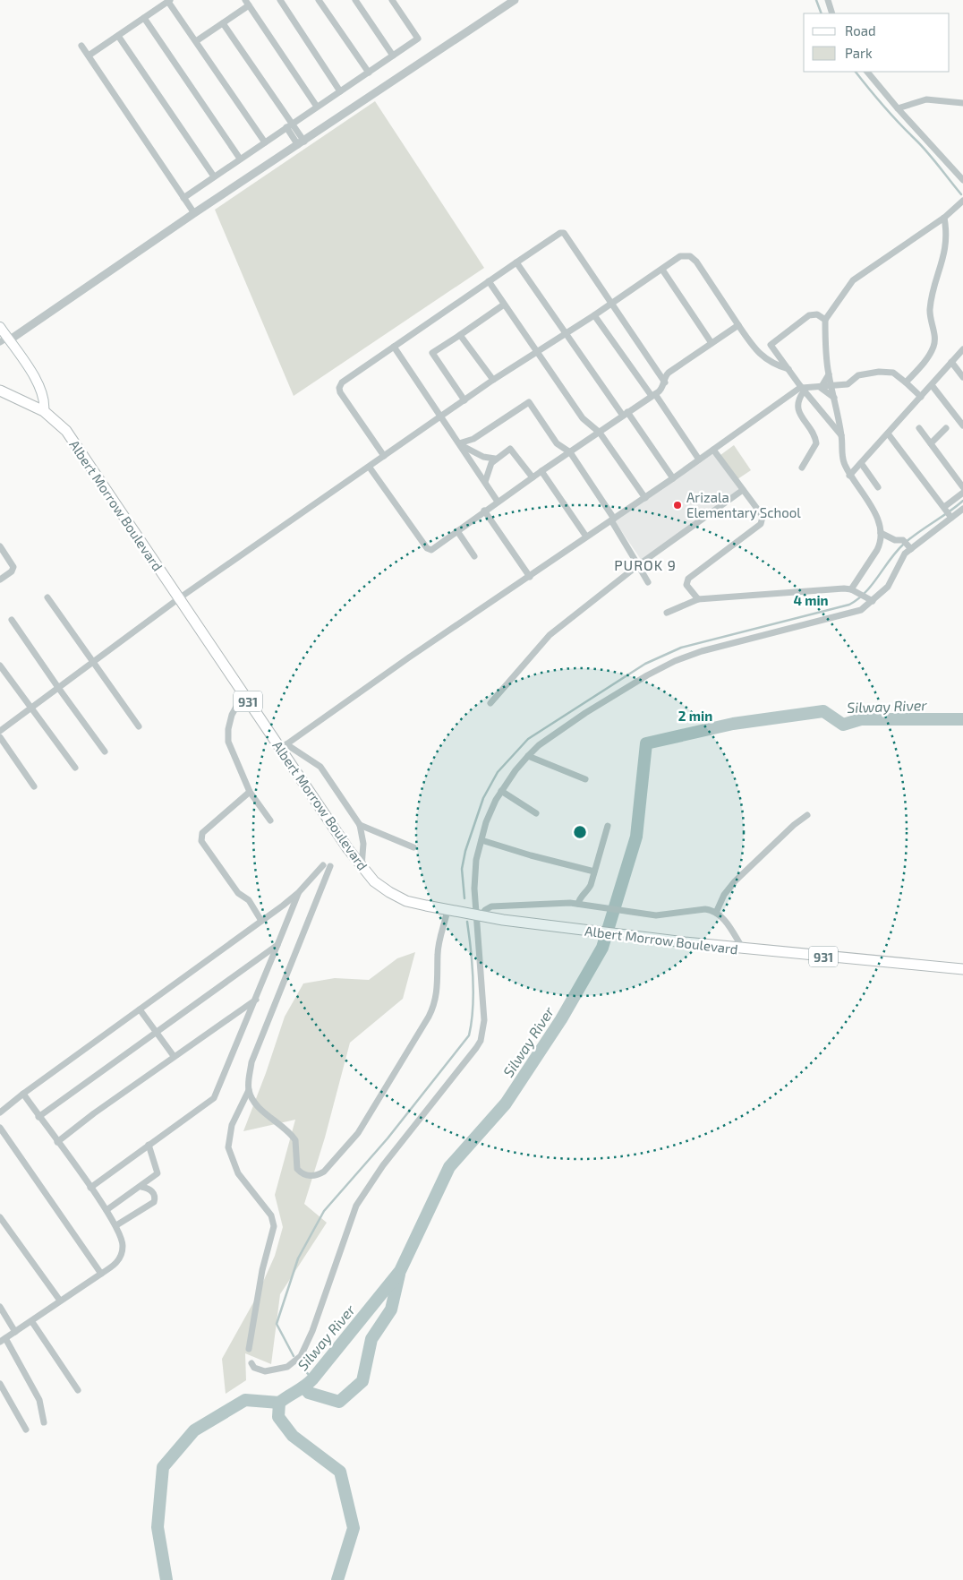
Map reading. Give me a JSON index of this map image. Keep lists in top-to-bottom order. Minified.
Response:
{"streets":{"highway":["Albert Morrow Boulevard","931"]},"districts":["PUROK 9"],"water":["Silway River"],"places":["Arizala Elementary School"],"legend":["Road","Park"],"rings":["4 min","2 min"]}
